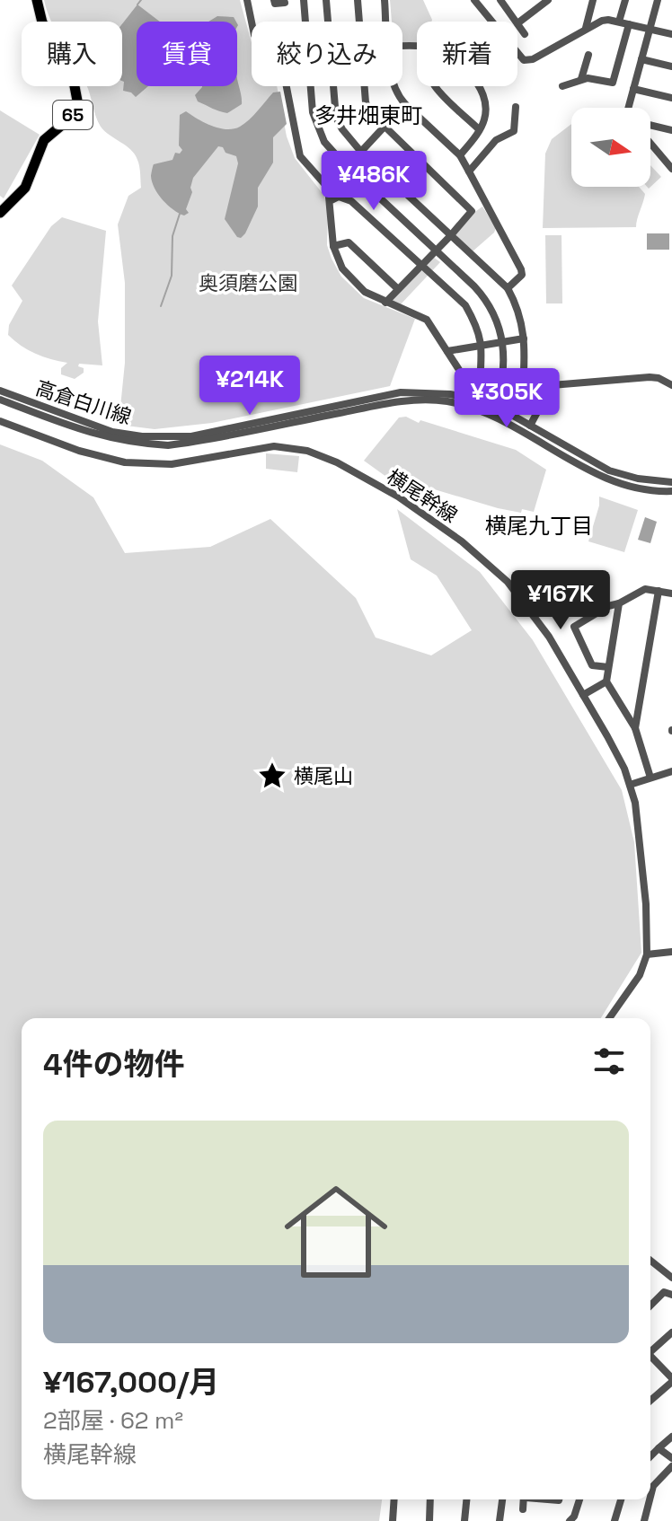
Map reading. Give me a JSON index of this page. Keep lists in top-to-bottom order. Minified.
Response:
{"streets":{"main road":["65"],"street":["高倉白川線","横尾幹線"]},"districts":["多井畑東町","横尾九丁目"],"parks":["奥須磨公園"],"places":{"place":["横尾山"]},"north":"right","page":{"chip":["購入","賃貸","絞り込み","新着"],"price":["¥486K","¥214K","¥305K","¥167K"],"heading":"4件の物件","list":[{"name":"¥167,000/月","note":"2部屋 · 62 m² · 横尾幹線"}]}}
